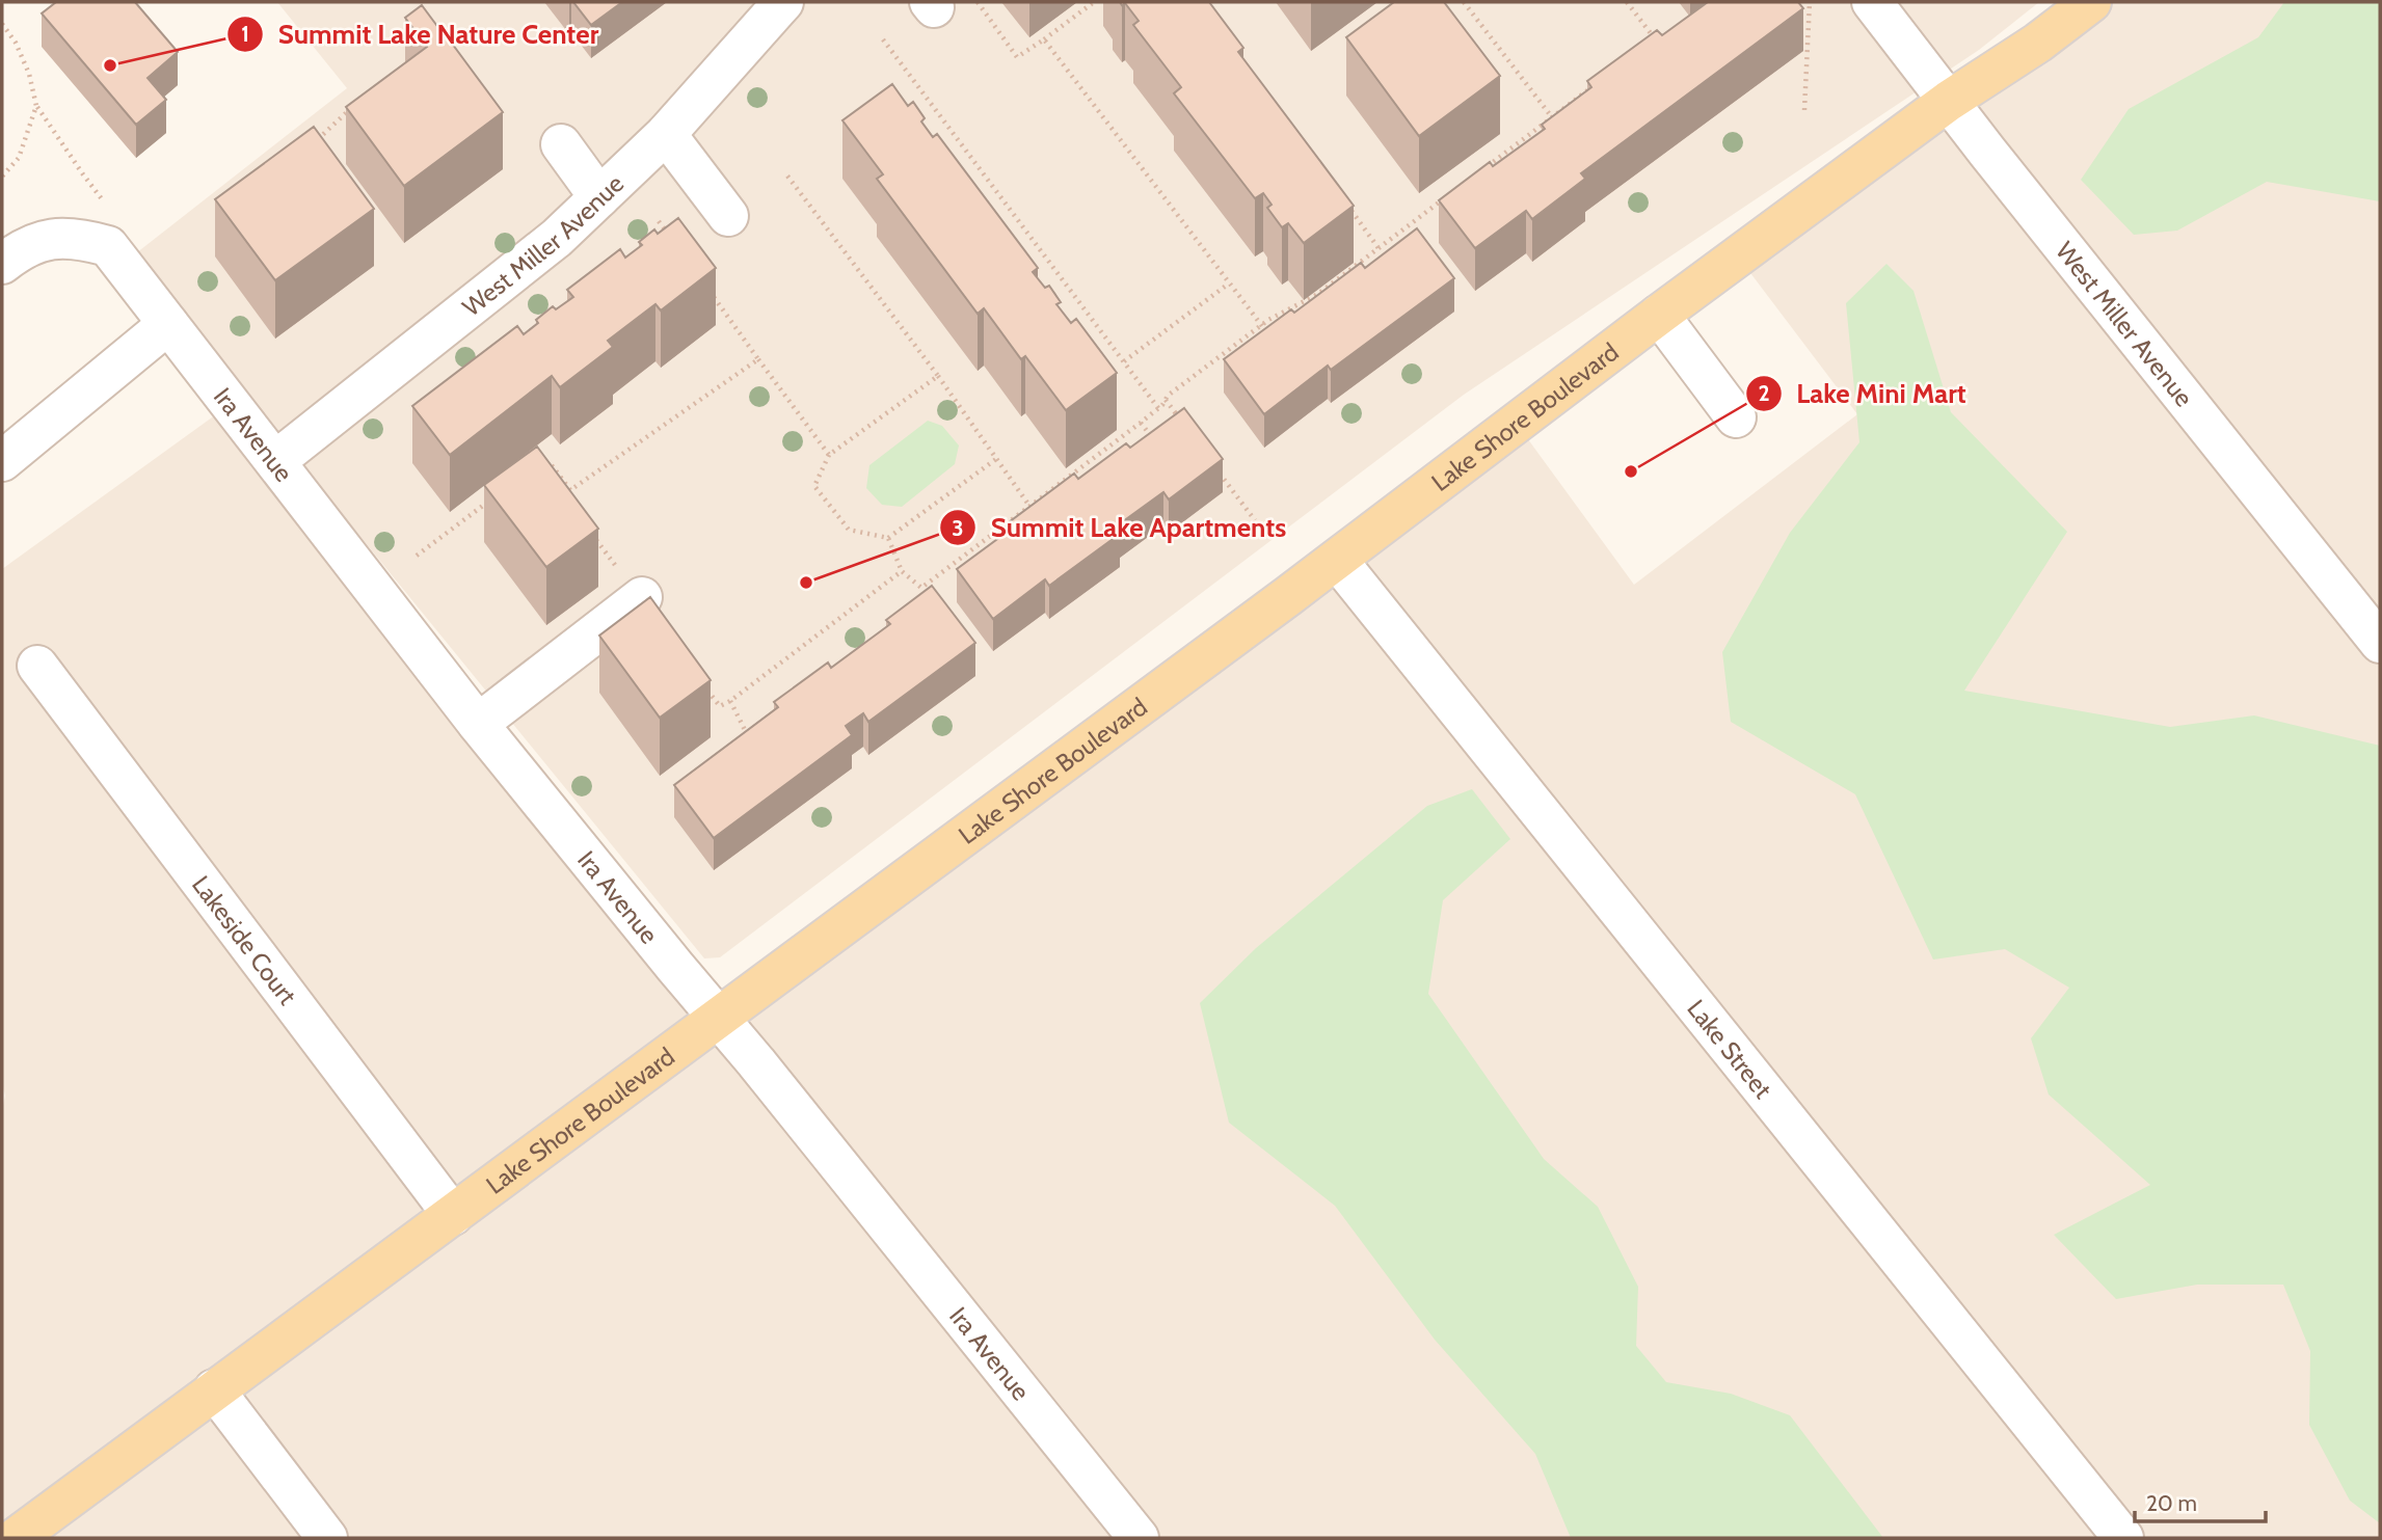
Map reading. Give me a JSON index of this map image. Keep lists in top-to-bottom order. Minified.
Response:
{"streets":{"main road":["Lake Shore Boulevard"],"street":["West Miller Avenue","Ira Avenue","Lakeside Court","Lake Street"]},"crossings":[["West Miller Avenue","Lake Shore Boulevard"],["West Miller Avenue","Ira Avenue"],["Lake Shore Boulevard","Ira Avenue"],["Lake Shore Boulevard","Lakeside Court"],["Lake Shore Boulevard","Lake Street"]],"places":["Summit Lake Nature Center","Lake Mini Mart","Summit Lake Apartments"],"scale_bar":"20 m"}
